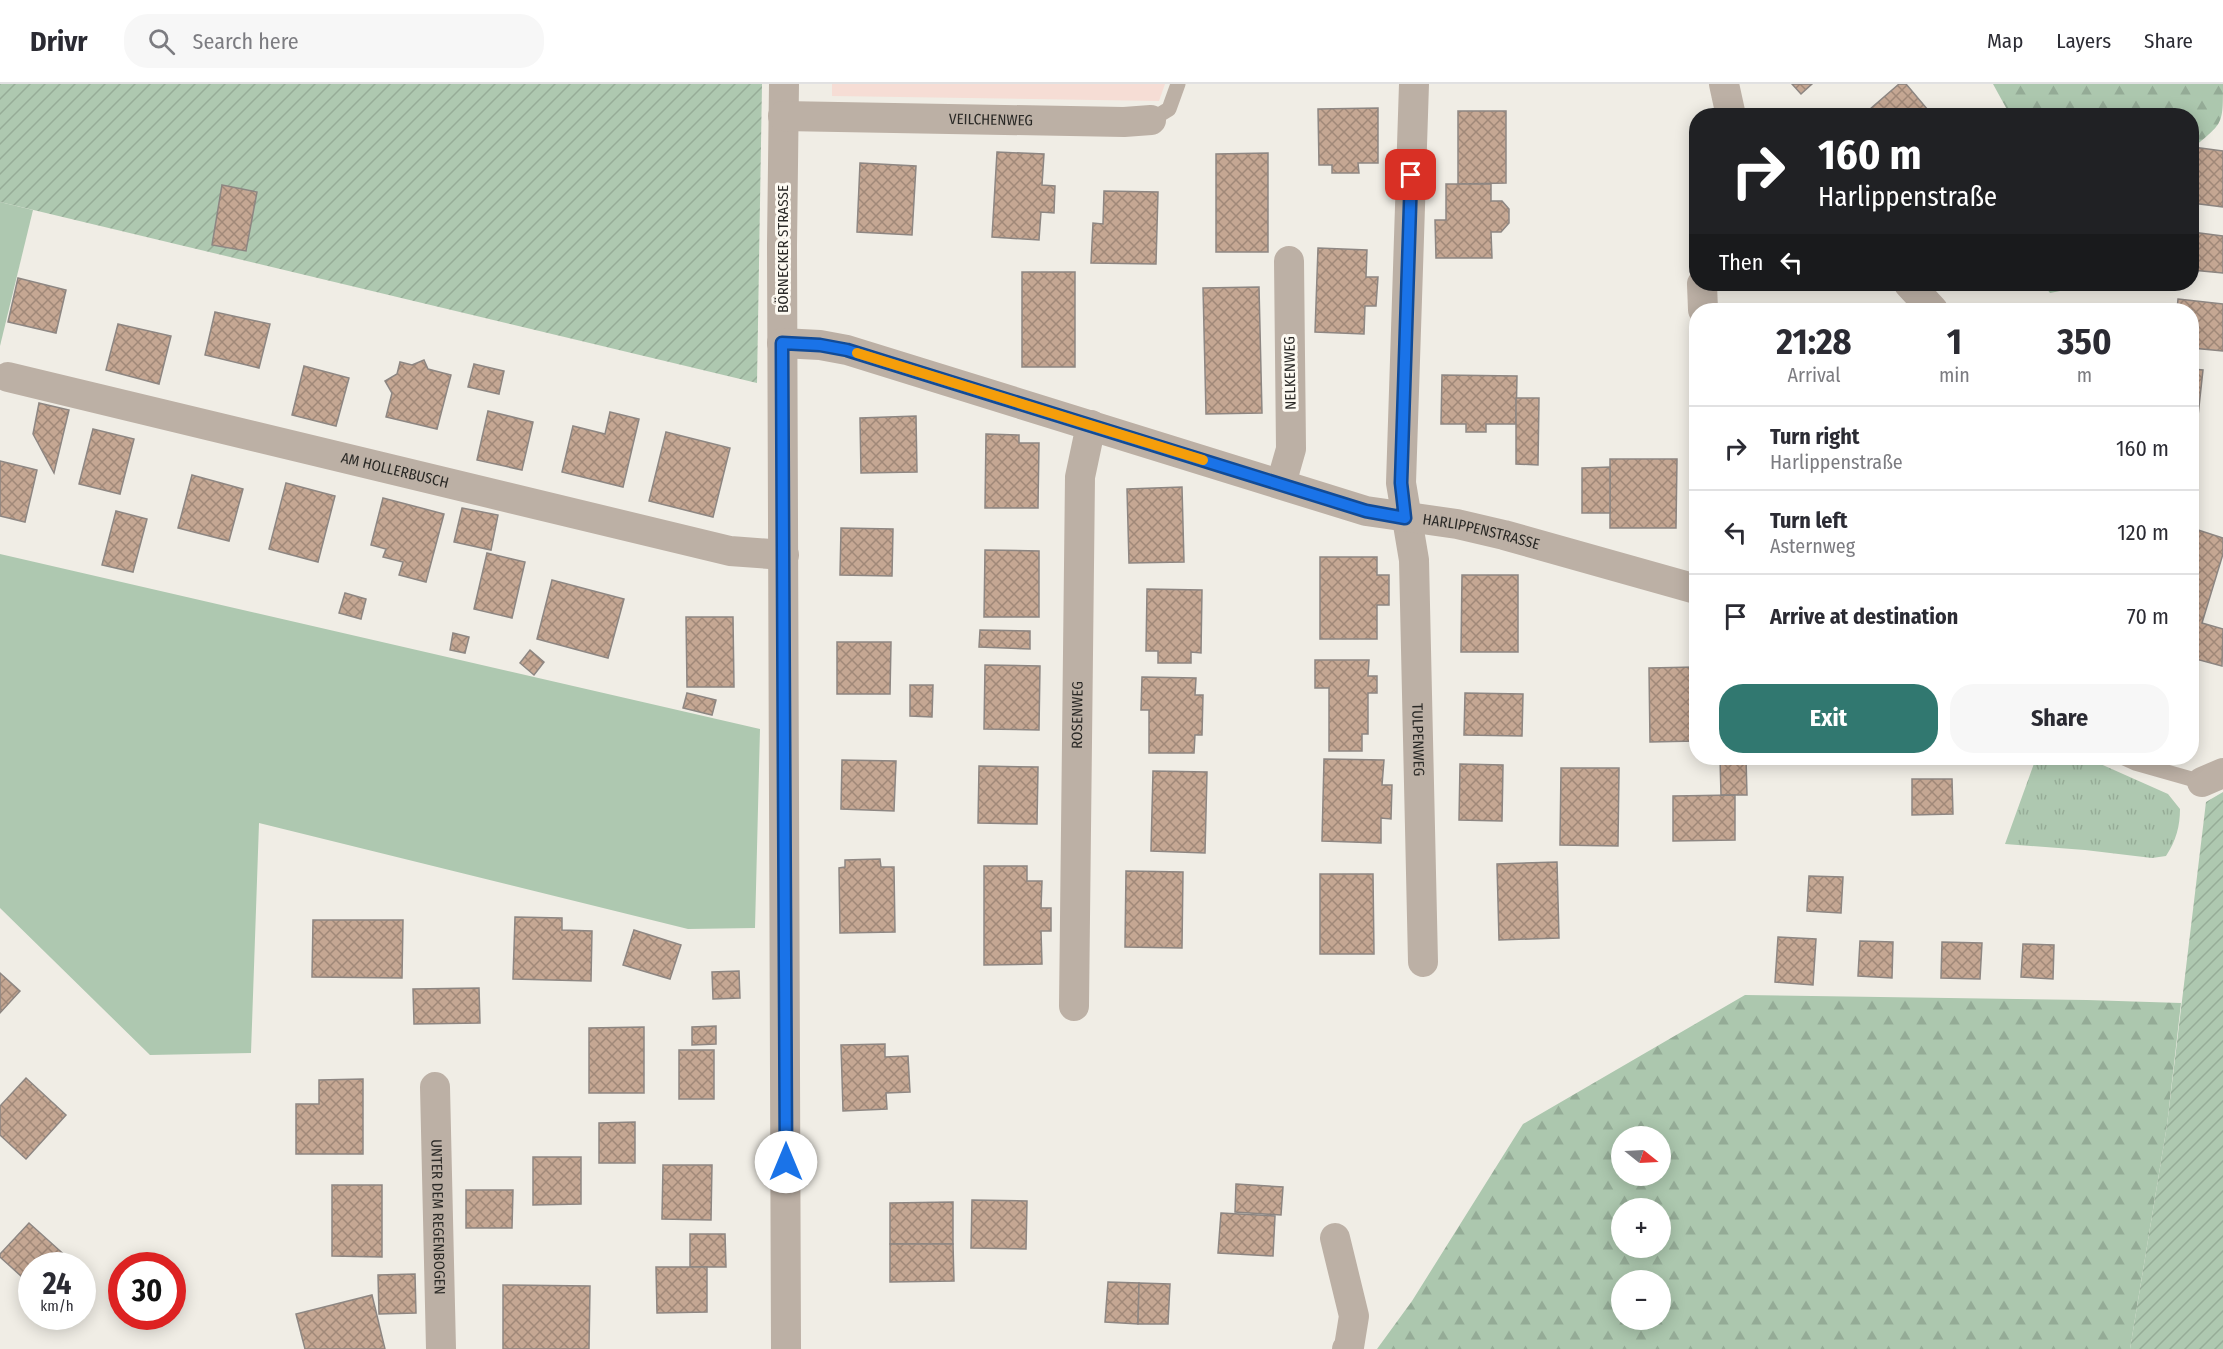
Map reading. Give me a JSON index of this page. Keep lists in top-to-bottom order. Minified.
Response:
{"streets":{"street":["VEILCHENWEG","BÖRNECKER STRASSE","NELKENWEG","AM HOLLERBUSCH","HARLIPPENSTRASSE","ROSENWEG","TULPENWEG","UNTER DEM REGENBOGEN"]},"crossings":[["VEILCHENWEG","BÖRNECKER STRASSE"],["BÖRNECKER STRASSE","AM HOLLERBUSCH"],["BÖRNECKER STRASSE","HARLIPPENSTRASSE"],["NELKENWEG","HARLIPPENSTRASSE"],["HARLIPPENSTRASSE","ROSENWEG"],["HARLIPPENSTRASSE","TULPENWEG"]],"north":"right","page":{"header":"Drivr","search":"Search here","nav":["Map","Layers","Share"],"turn":["160 m","Harlippenstraße"],"then":"Then","eta":["21:28","Arrival","1","min","350","m"],"list":[{"name":"Turn right","note":"Harlippenstraße","value":"160 m"},{"name":"Turn left","note":"Asternweg","value":"120 m"},{"name":"Arrive at destination","value":"70 m"}],"buttons":["Exit","Share"],"map_buttons":["+","−"],"speed":"24 km/h","limit":"30"}}
